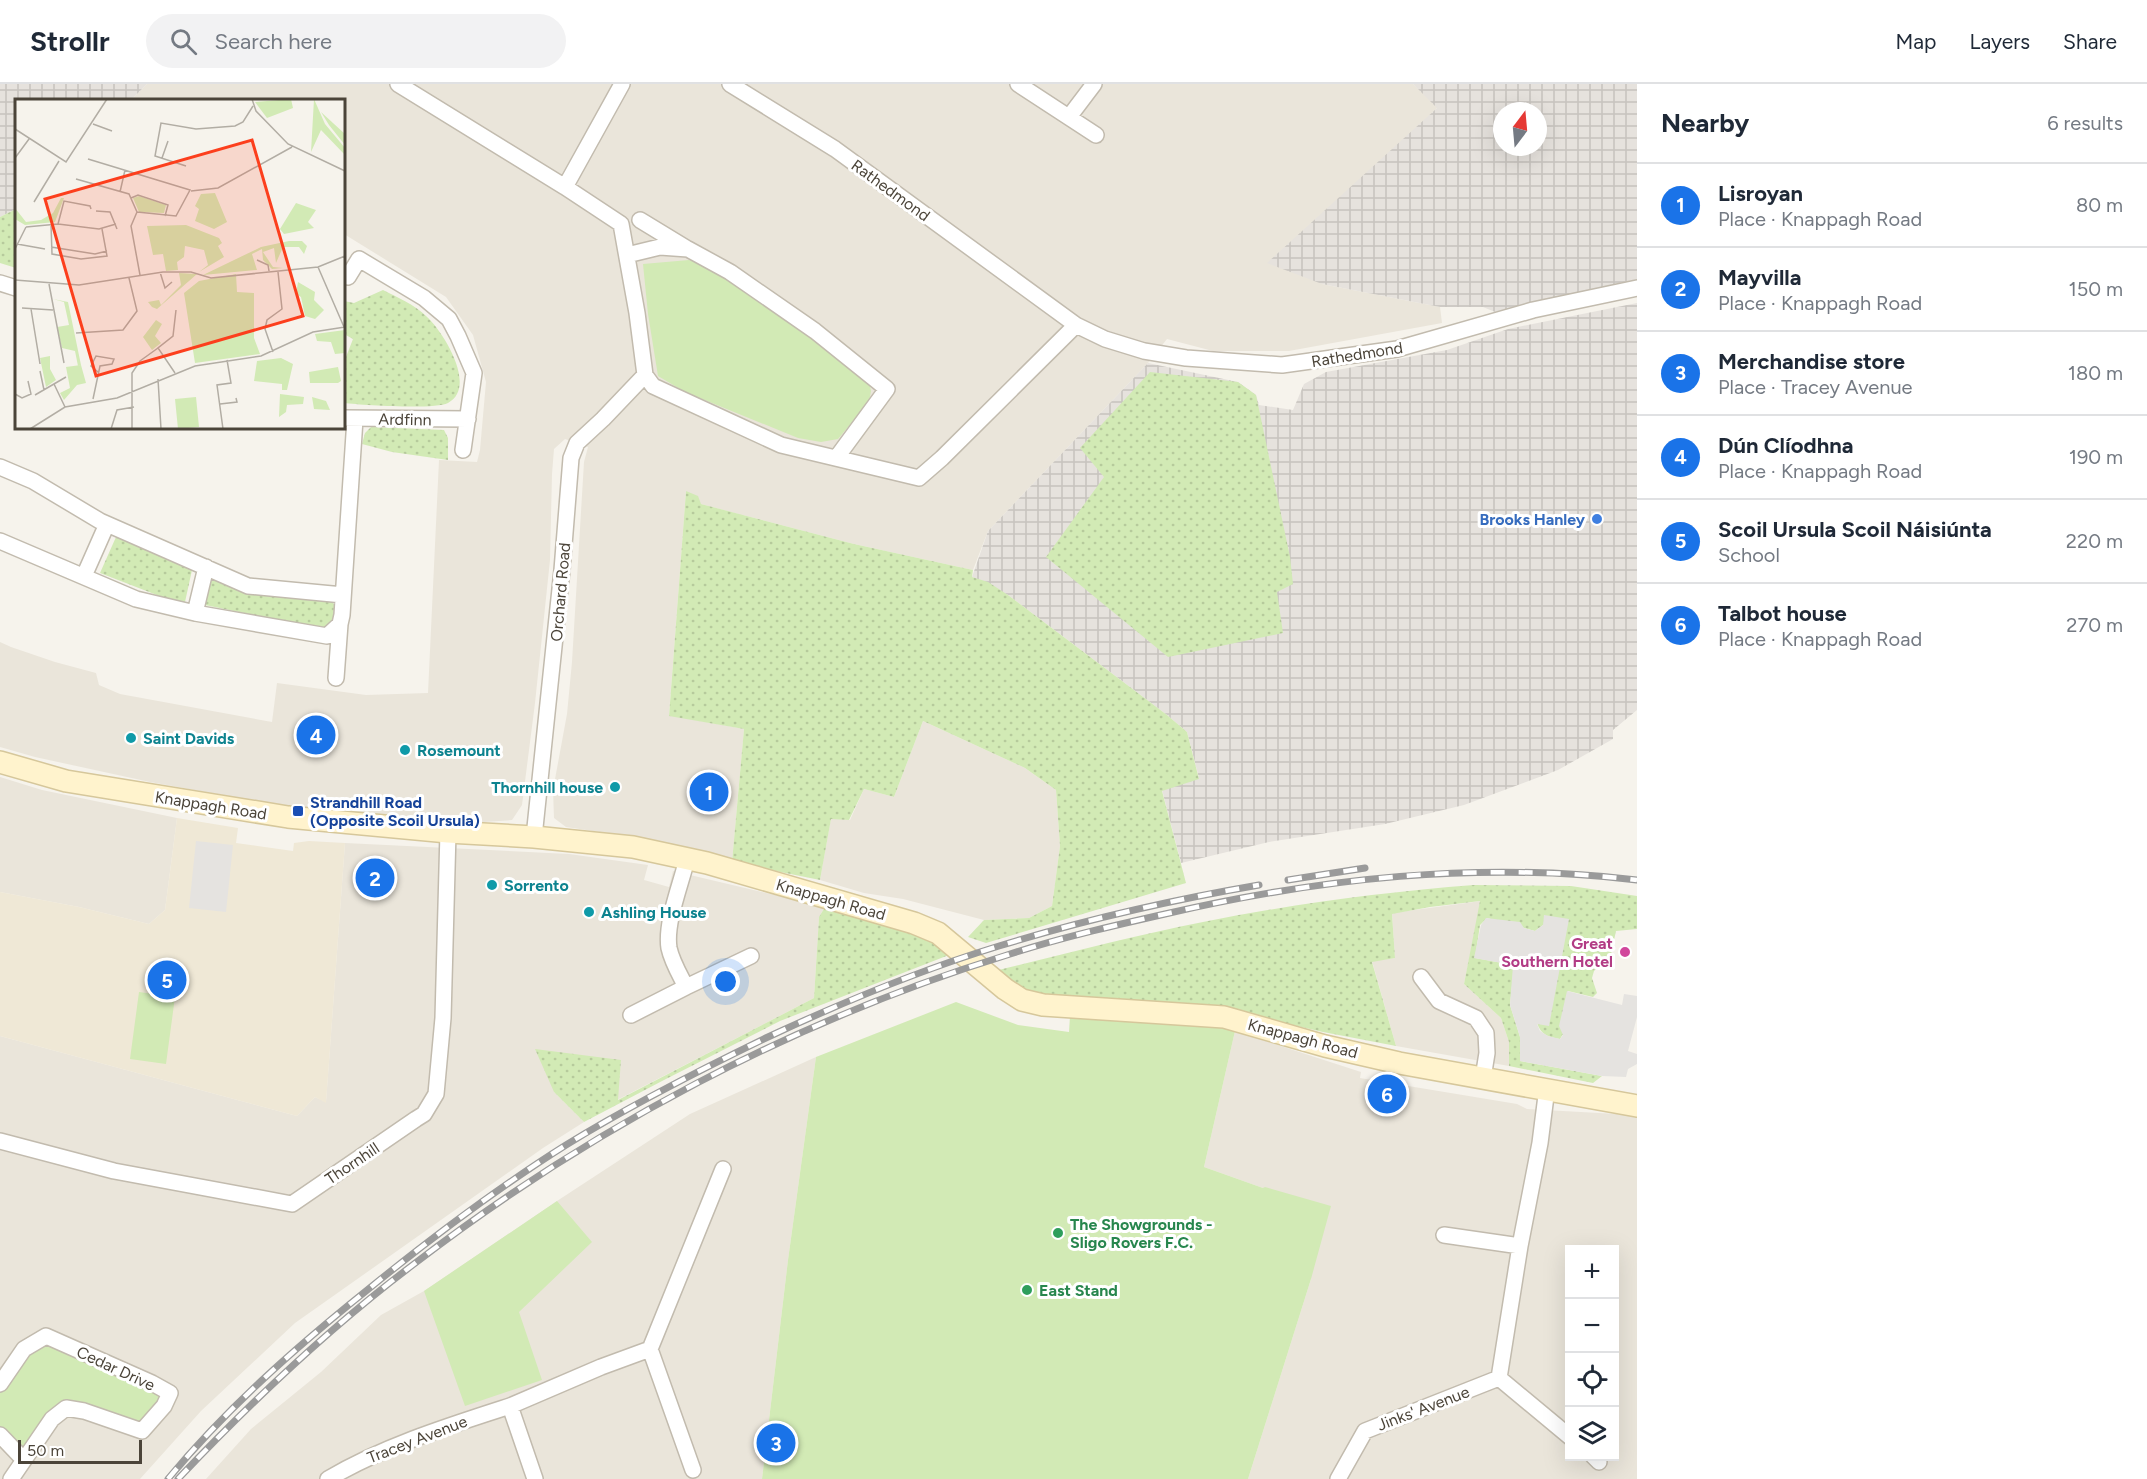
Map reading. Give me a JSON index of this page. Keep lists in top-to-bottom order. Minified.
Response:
{"streets":{"main road":["Knappagh Road"],"street":["Rathedmond","Ardfinn","Orchard Road","Thornhill","Cedar Drive","Jinks' Avenue","Tracey Avenue"]},"crossings":[["Orchard Road","Knappagh Road"],["Knappagh Road","Thornhill"]],"places":{"other":["Brooks Hanley","Saint Davids","Rosemount","Thornhill house","Sorrento","Ashling House","Great Southern Hotel","The Showgrounds - Sligo Rovers F.C.","East Stand"],"transit":["Strandhill Road (Opposite Scoil Ursula)"]},"scale_bar":"50 m","north":"top","page":{"header":"Strollr","search":"Search here","nav":["Map","Layers","Share"],"heading":["Nearby","6 results"],"list":[{"mark":"1","name":"Lisroyan","note":"Place · Knappagh Road","value":"80 m"},{"mark":"2","name":"Mayvilla","note":"Place · Knappagh Road","value":"150 m"},{"mark":"3","name":"Merchandise store","note":"Place · Tracey Avenue","value":"180 m"},{"mark":"4","name":"Dún Clíodhna","note":"Place · Knappagh Road","value":"190 m"},{"mark":"5","name":"Scoil Ursula Scoil Náisiúnta","note":"School","value":"220 m"},{"mark":"6","name":"Talbot house","note":"Place · Knappagh Road","value":"270 m"}],"pins":["4","1","2","5","6","3"],"map_buttons":["+","−"],"scale":"50 m"}}
